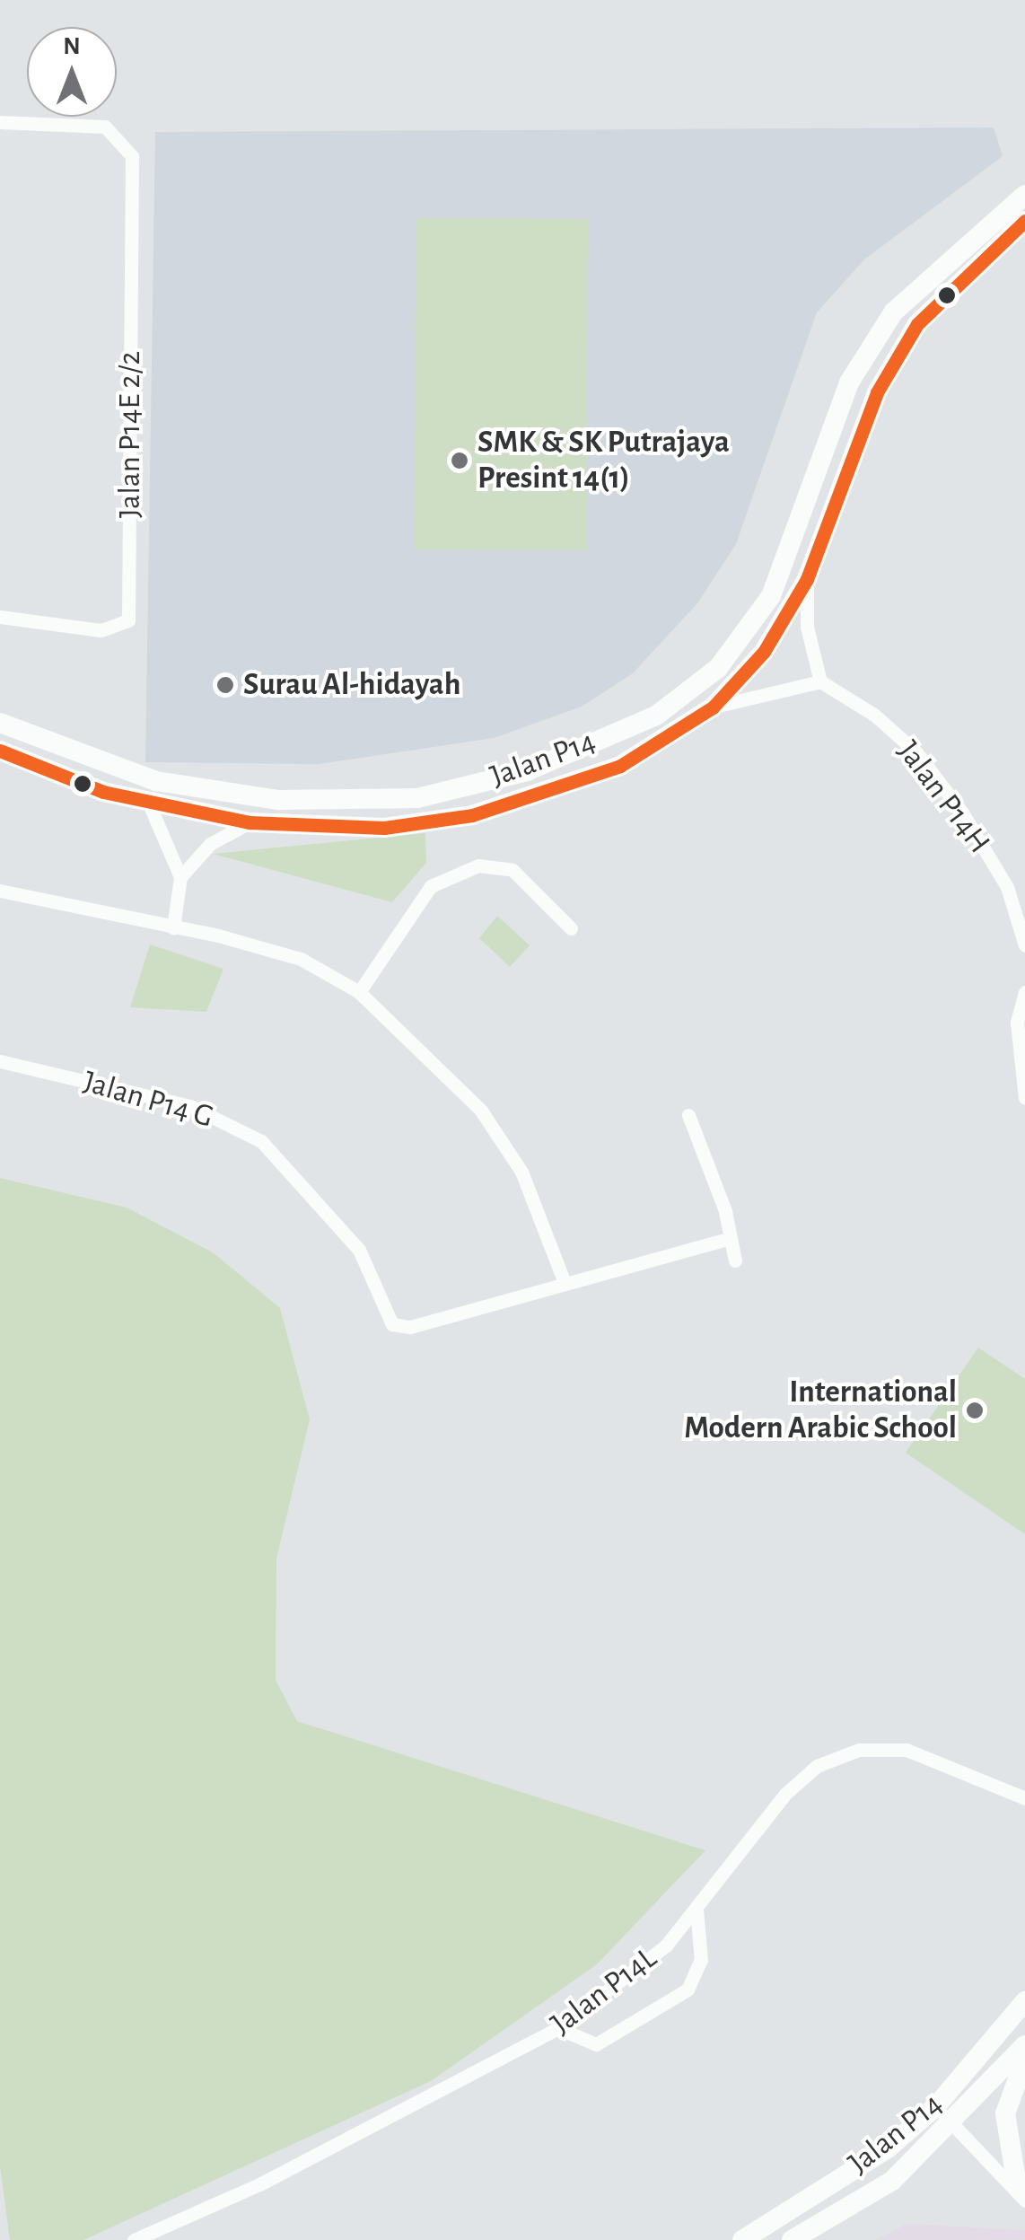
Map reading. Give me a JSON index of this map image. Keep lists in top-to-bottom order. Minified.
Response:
{"streets":{"main road":["Jalan P14"],"street":["Jalan P14E 2/2","Jalan P14H","Jalan P14 G","Jalan P14L"]},"places":["SMK & SK Putrajaya Presint 14(1)","Surau Al-hidayah","International Modern Arabic School"],"north":"top"}
